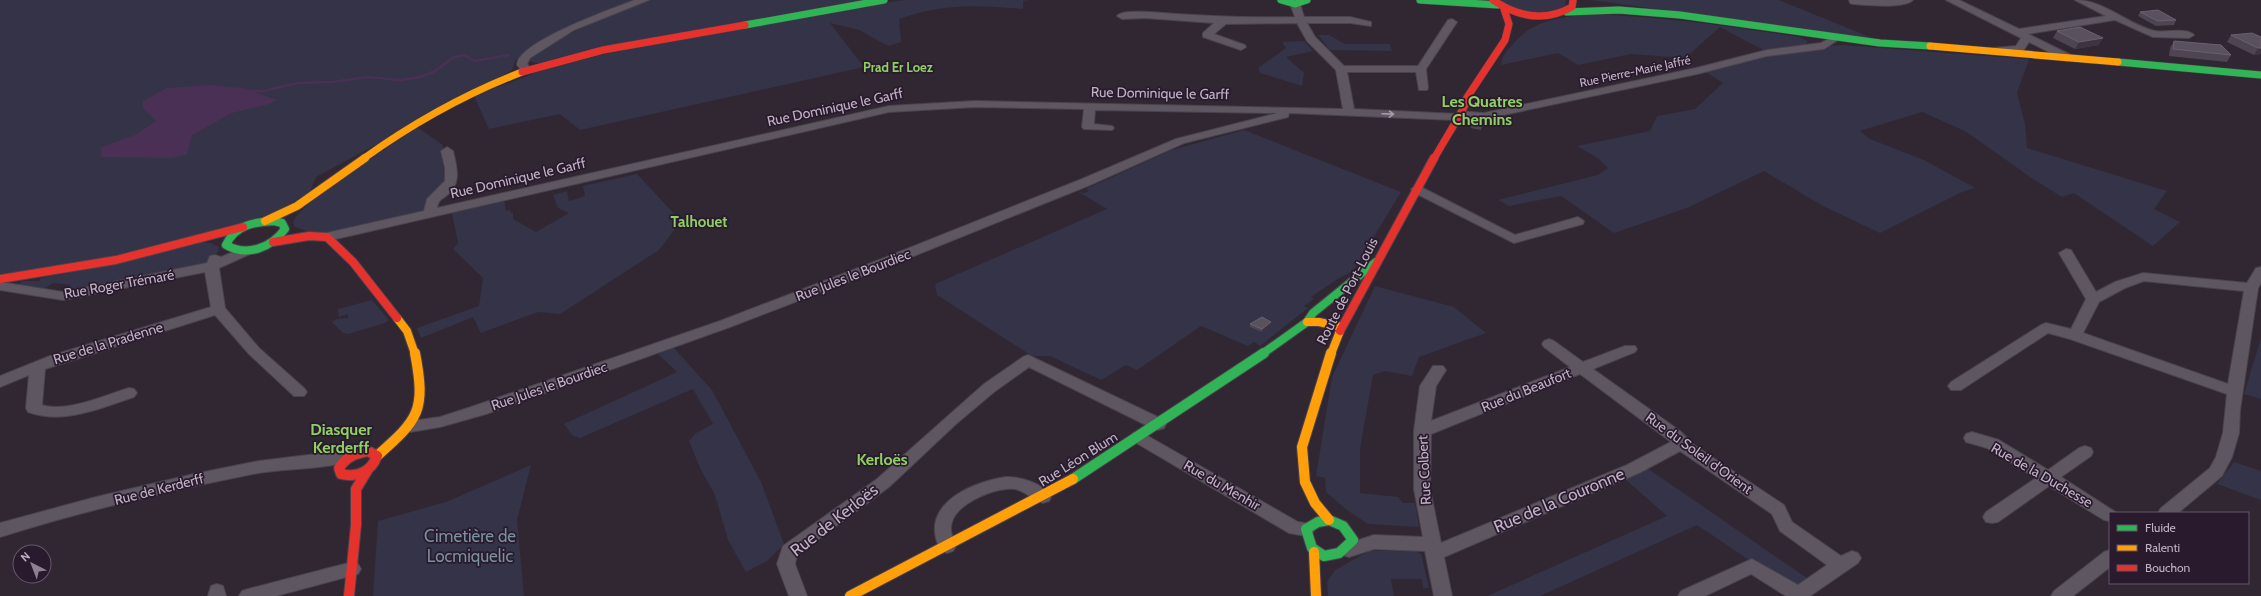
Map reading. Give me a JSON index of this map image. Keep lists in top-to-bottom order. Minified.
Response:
{"streets":{"street":["Rue Pierre-Marie Jaffré","Rue Dominique le Garff","Rue Jules le Bourdiec","Rue Roger Trémaré","Route de Port-Louis","Rue de la Pradenne","Rue du Beaufort","Rue du Soleil d'Orient","Rue Léon Blum","Rue Colbert","Rue de la Duchesse","Rue du Menhir","Rue de Kerderff","Rue de la Couronne","Rue de Kerloës"]},"crossings":[["Rue Pierre-Marie Jaffré","Rue Dominique le Garff"],["Rue Pierre-Marie Jaffré","Route de Port-Louis"],["Rue Dominique le Garff","Rue Jules le Bourdiec"],["Rue Dominique le Garff","Route de Port-Louis"],["Route de Port-Louis","Rue Léon Blum"],["Route de Port-Louis","Rue du Menhir"],["Rue du Beaufort","Rue du Soleil d'Orient"],["Rue du Beaufort","Rue Colbert"],["Rue du Soleil d'Orient","Rue de la Couronne"],["Rue Léon Blum","Rue du Menhir"],["Rue Léon Blum","Rue de Kerloës"],["Rue Colbert","Rue de la Couronne"]],"districts":["Prad Er Loez","Les Quatres Chemins","Talhouet","Diasquer Kerderff","Kerloës"],"parks":["Cimetière de Locmiquelic"],"legend":["Fluide","Ralenti","Bouchon"],"north":"top left"}
